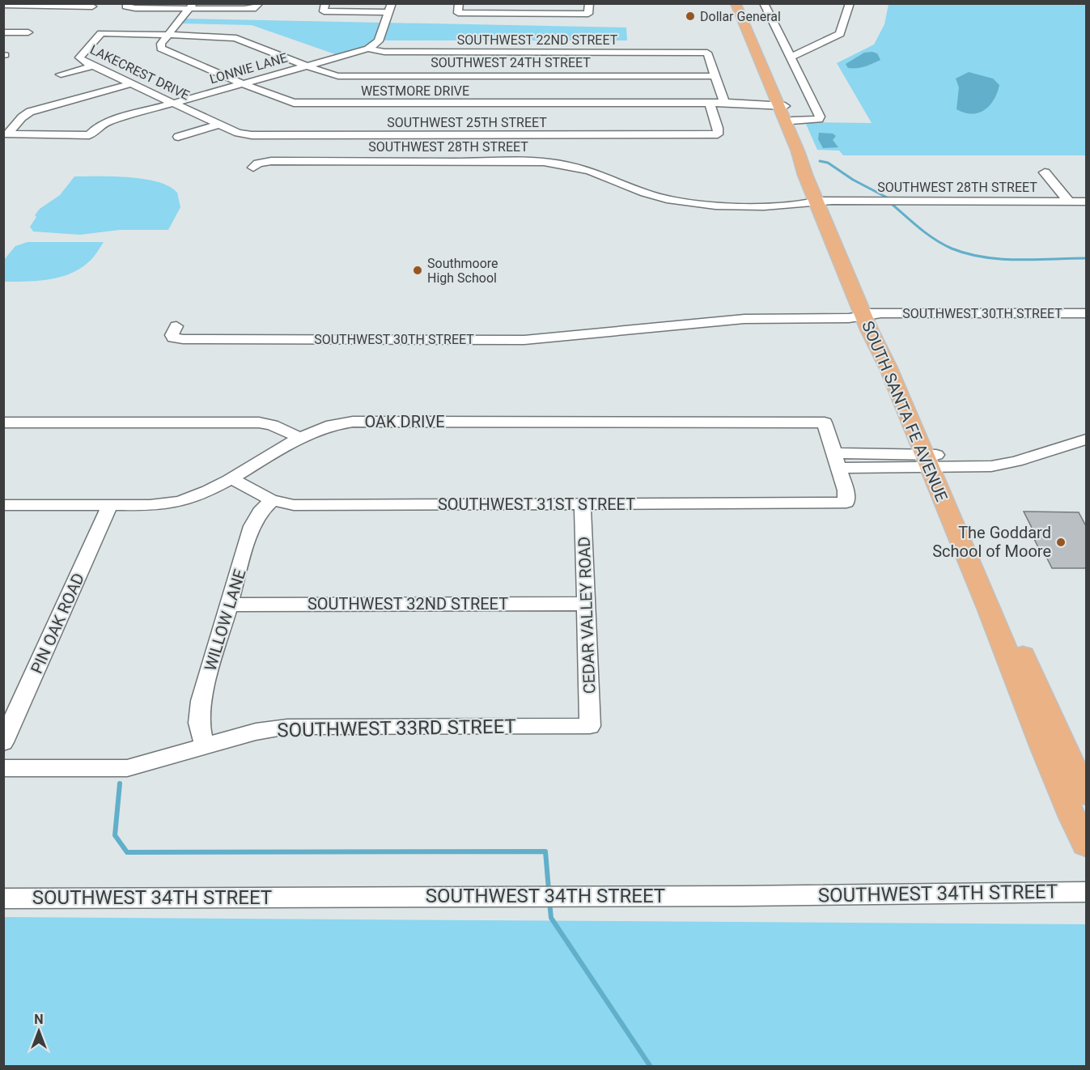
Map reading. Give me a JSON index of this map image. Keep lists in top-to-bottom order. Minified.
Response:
{"streets":{"main road":["SOUTH SANTA FE AVENUE"],"street":["SOUTHWEST 22ND STREET","SOUTHWEST 24TH STREET","LONNIE LANE","LAKECREST DRIVE","WESTMORE DRIVE","SOUTHWEST 25TH STREET","SOUTHWEST 28TH STREET","SOUTHWEST 30TH STREET","OAK DRIVE","SOUTHWEST 31ST STREET","SOUTHWEST 32ND STREET","CEDAR VALLEY ROAD","WILLOW LANE","PIN OAK ROAD","SOUTHWEST 33RD STREET","SOUTHWEST 34TH STREET"]},"crossings":[["SOUTHWEST 22ND STREET","SOUTHWEST 24TH STREET"],["SOUTHWEST 22ND STREET","LONNIE LANE"],["SOUTHWEST 24TH STREET","LONNIE LANE"],["SOUTHWEST 24TH STREET","LAKECREST DRIVE"],["SOUTHWEST 24TH STREET","WESTMORE DRIVE"],["LONNIE LANE","LAKECREST DRIVE"],["LONNIE LANE","WESTMORE DRIVE"],["LAKECREST DRIVE","SOUTHWEST 25TH STREET"],["WESTMORE DRIVE","SOUTHWEST 25TH STREET"],["WESTMORE DRIVE","SOUTH SANTA FE AVENUE"],["SOUTHWEST 28TH STREET","SOUTH SANTA FE AVENUE"],["SOUTHWEST 30TH STREET","SOUTH SANTA FE AVENUE"],["OAK DRIVE","SOUTHWEST 31ST STREET"],["OAK DRIVE","PIN OAK ROAD"],["SOUTHWEST 31ST STREET","CEDAR VALLEY ROAD"],["SOUTHWEST 31ST STREET","WILLOW LANE"],["SOUTHWEST 32ND STREET","CEDAR VALLEY ROAD"],["SOUTHWEST 32ND STREET","WILLOW LANE"],["CEDAR VALLEY ROAD","SOUTHWEST 33RD STREET"],["WILLOW LANE","SOUTHWEST 33RD STREET"]],"places":["Dollar General","Southmoore High School","The Goddard School of Moore"],"north":"top"}
